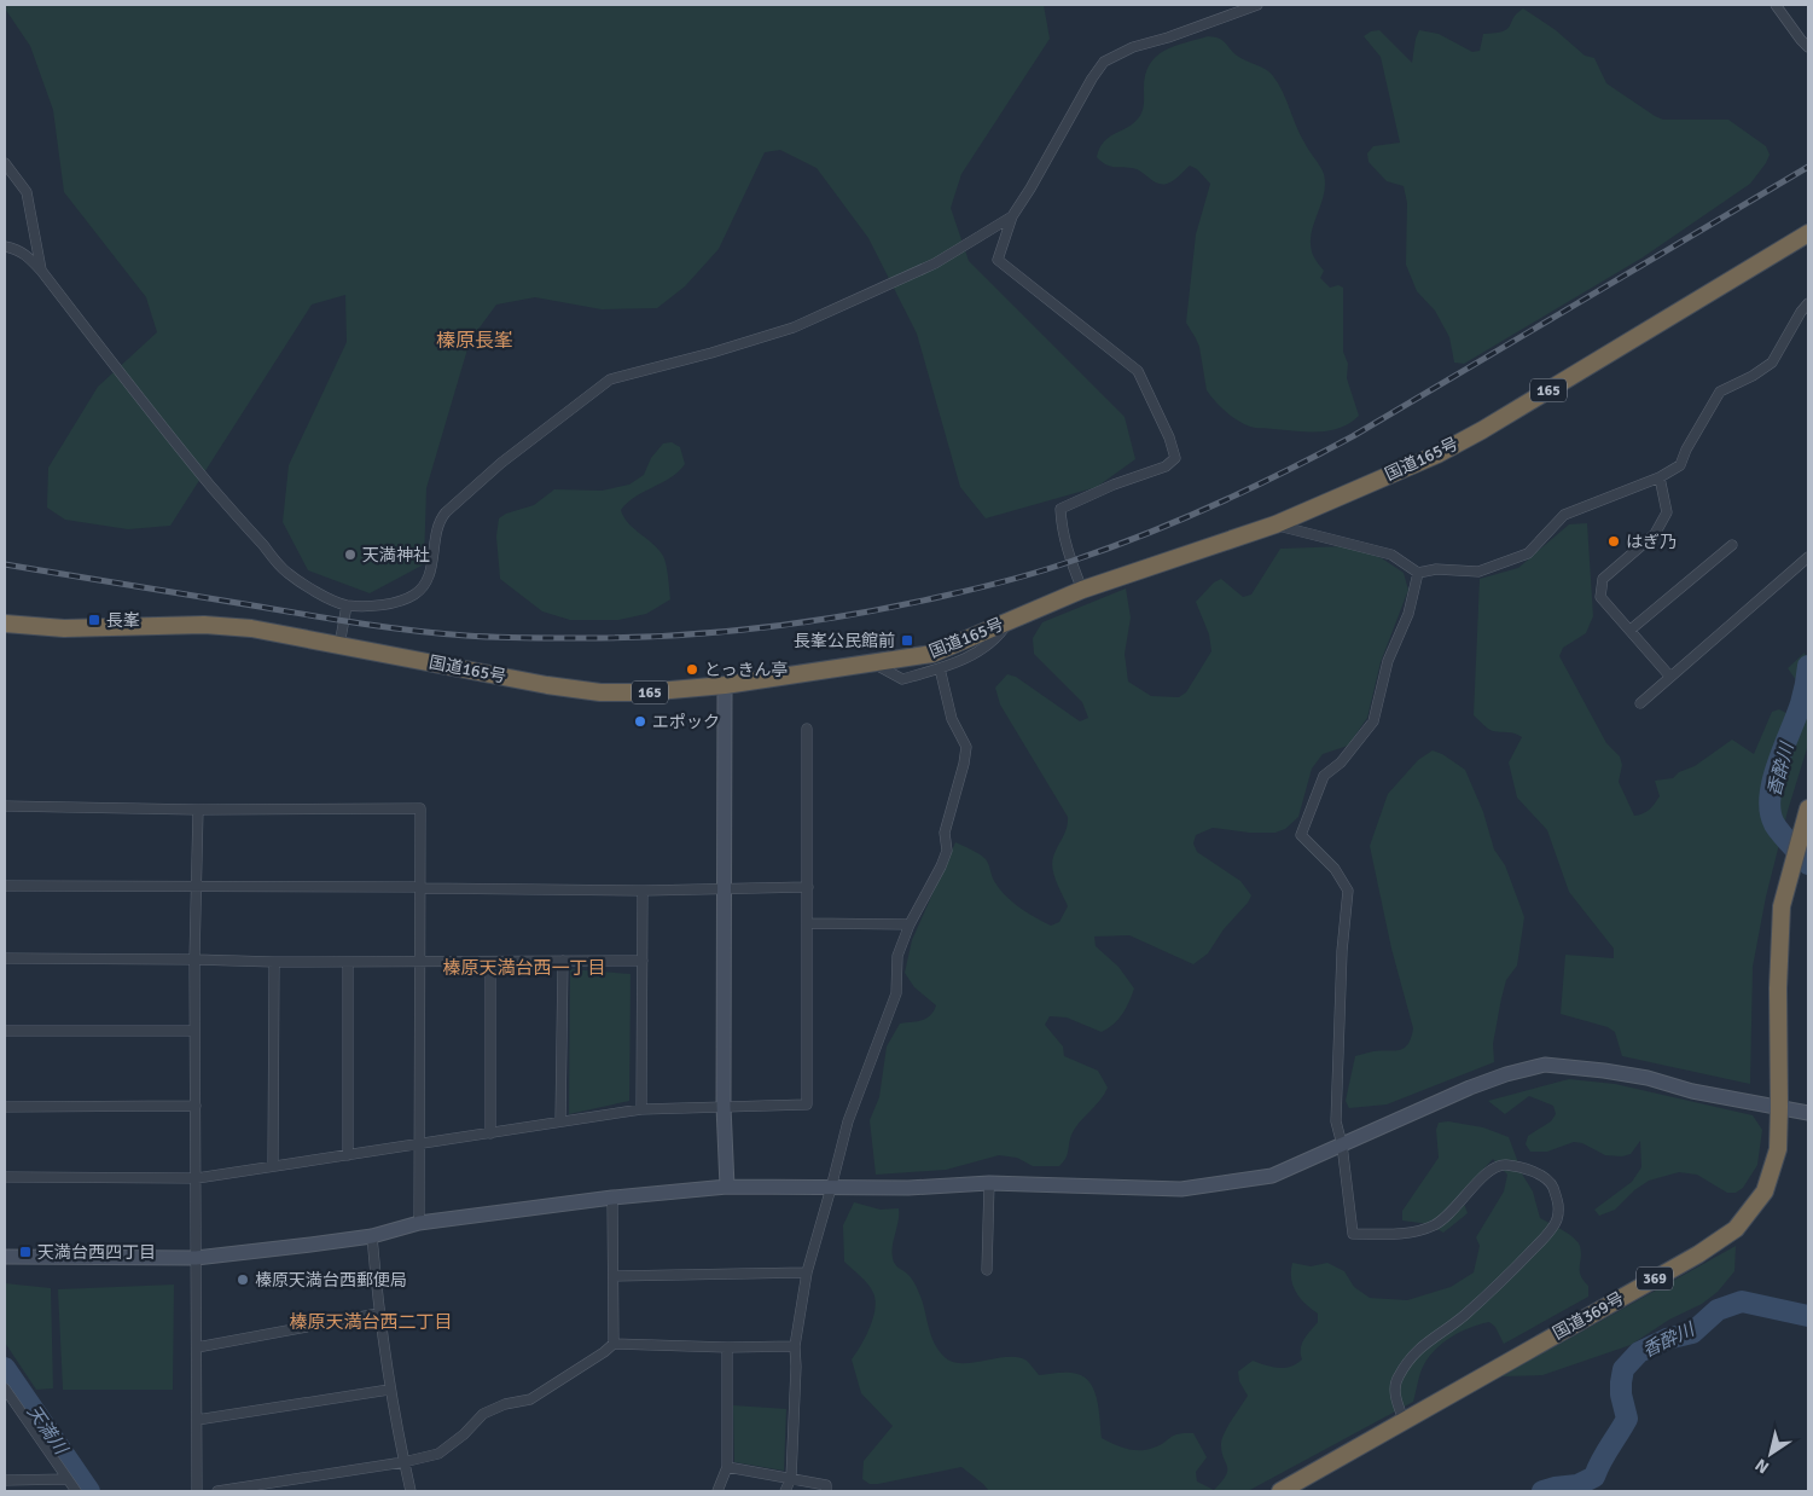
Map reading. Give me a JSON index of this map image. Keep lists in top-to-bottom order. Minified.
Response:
{"streets":{"highway":["165","国道165号","369","国道369号"]},"districts":["榛原長峯","榛原天満台西一丁目","榛原天満台西二丁目"],"water":["香酔川","天満川"],"places":{"other":["はぎ乃","天満神社","とっきん亭","エポック","榛原天満台西郵便局"],"transit":["長峯","長峯公民館前","天満台西四丁目"]},"north":"bottom left"}
